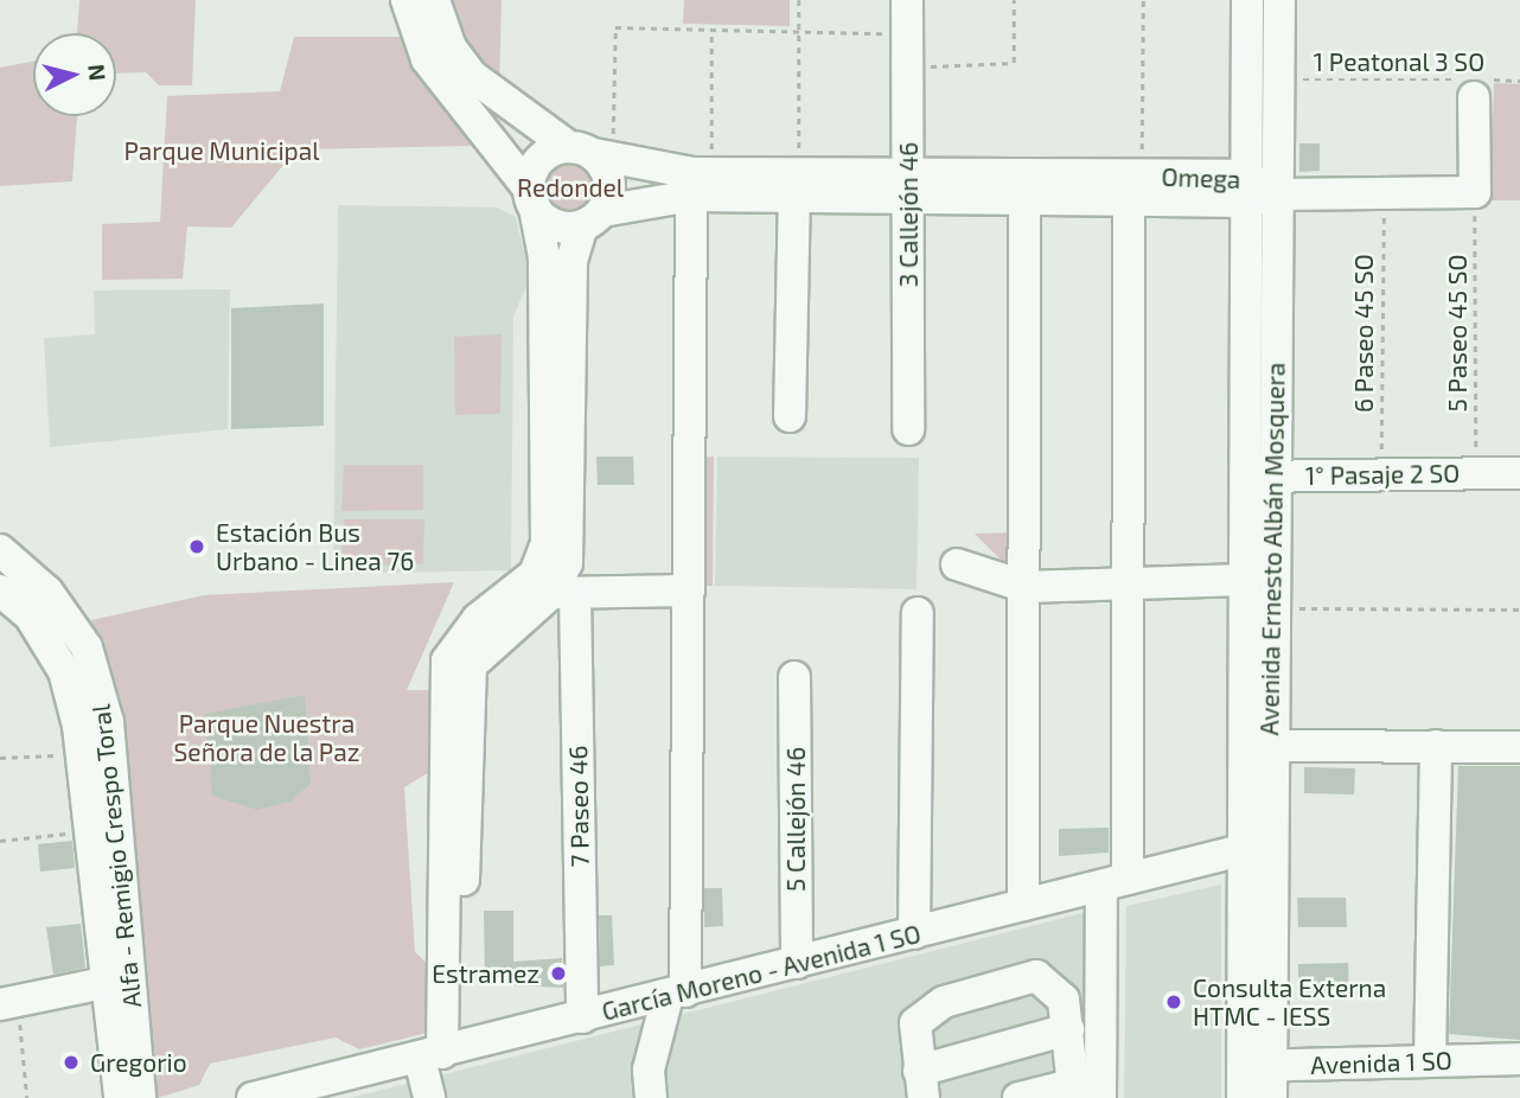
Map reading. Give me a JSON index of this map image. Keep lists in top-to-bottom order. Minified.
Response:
{"streets":{"street":["Omega","3 Callejón 46","1° Pasaje 2 SO","Avenida Ernesto Albán Mosquera","7 Paseo 46","5 Callejón 46","Alfa - Remigio Crespo Toral","García Moreno - Avenida 1 SO","Avenida 1 SO"],"path":["1 Peatonal 3 SO","6 Paseo 45 SO","5 Paseo 45 SO"]},"crossings":[["1 Peatonal 3 SO","Avenida Ernesto Albán Mosquera"],["Omega","3 Callejón 46"],["Omega","Avenida Ernesto Albán Mosquera"],["6 Paseo 45 SO","1° Pasaje 2 SO"],["5 Paseo 45 SO","1° Pasaje 2 SO"],["1° Pasaje 2 SO","Avenida Ernesto Albán Mosquera"],["Avenida Ernesto Albán Mosquera","García Moreno - Avenida 1 SO"],["Avenida Ernesto Albán Mosquera","Avenida 1 SO"],["7 Paseo 46","García Moreno - Avenida 1 SO"],["5 Callejón 46","García Moreno - Avenida 1 SO"]],"parks":["Parque Municipal","Redondel","Parque Nuestra Señora de la Paz"],"places":["Estación Bus Urbano - Linea 76","Estramez","Consulta Externa HTMC - IESS","Gregorio"],"north":"right"}
